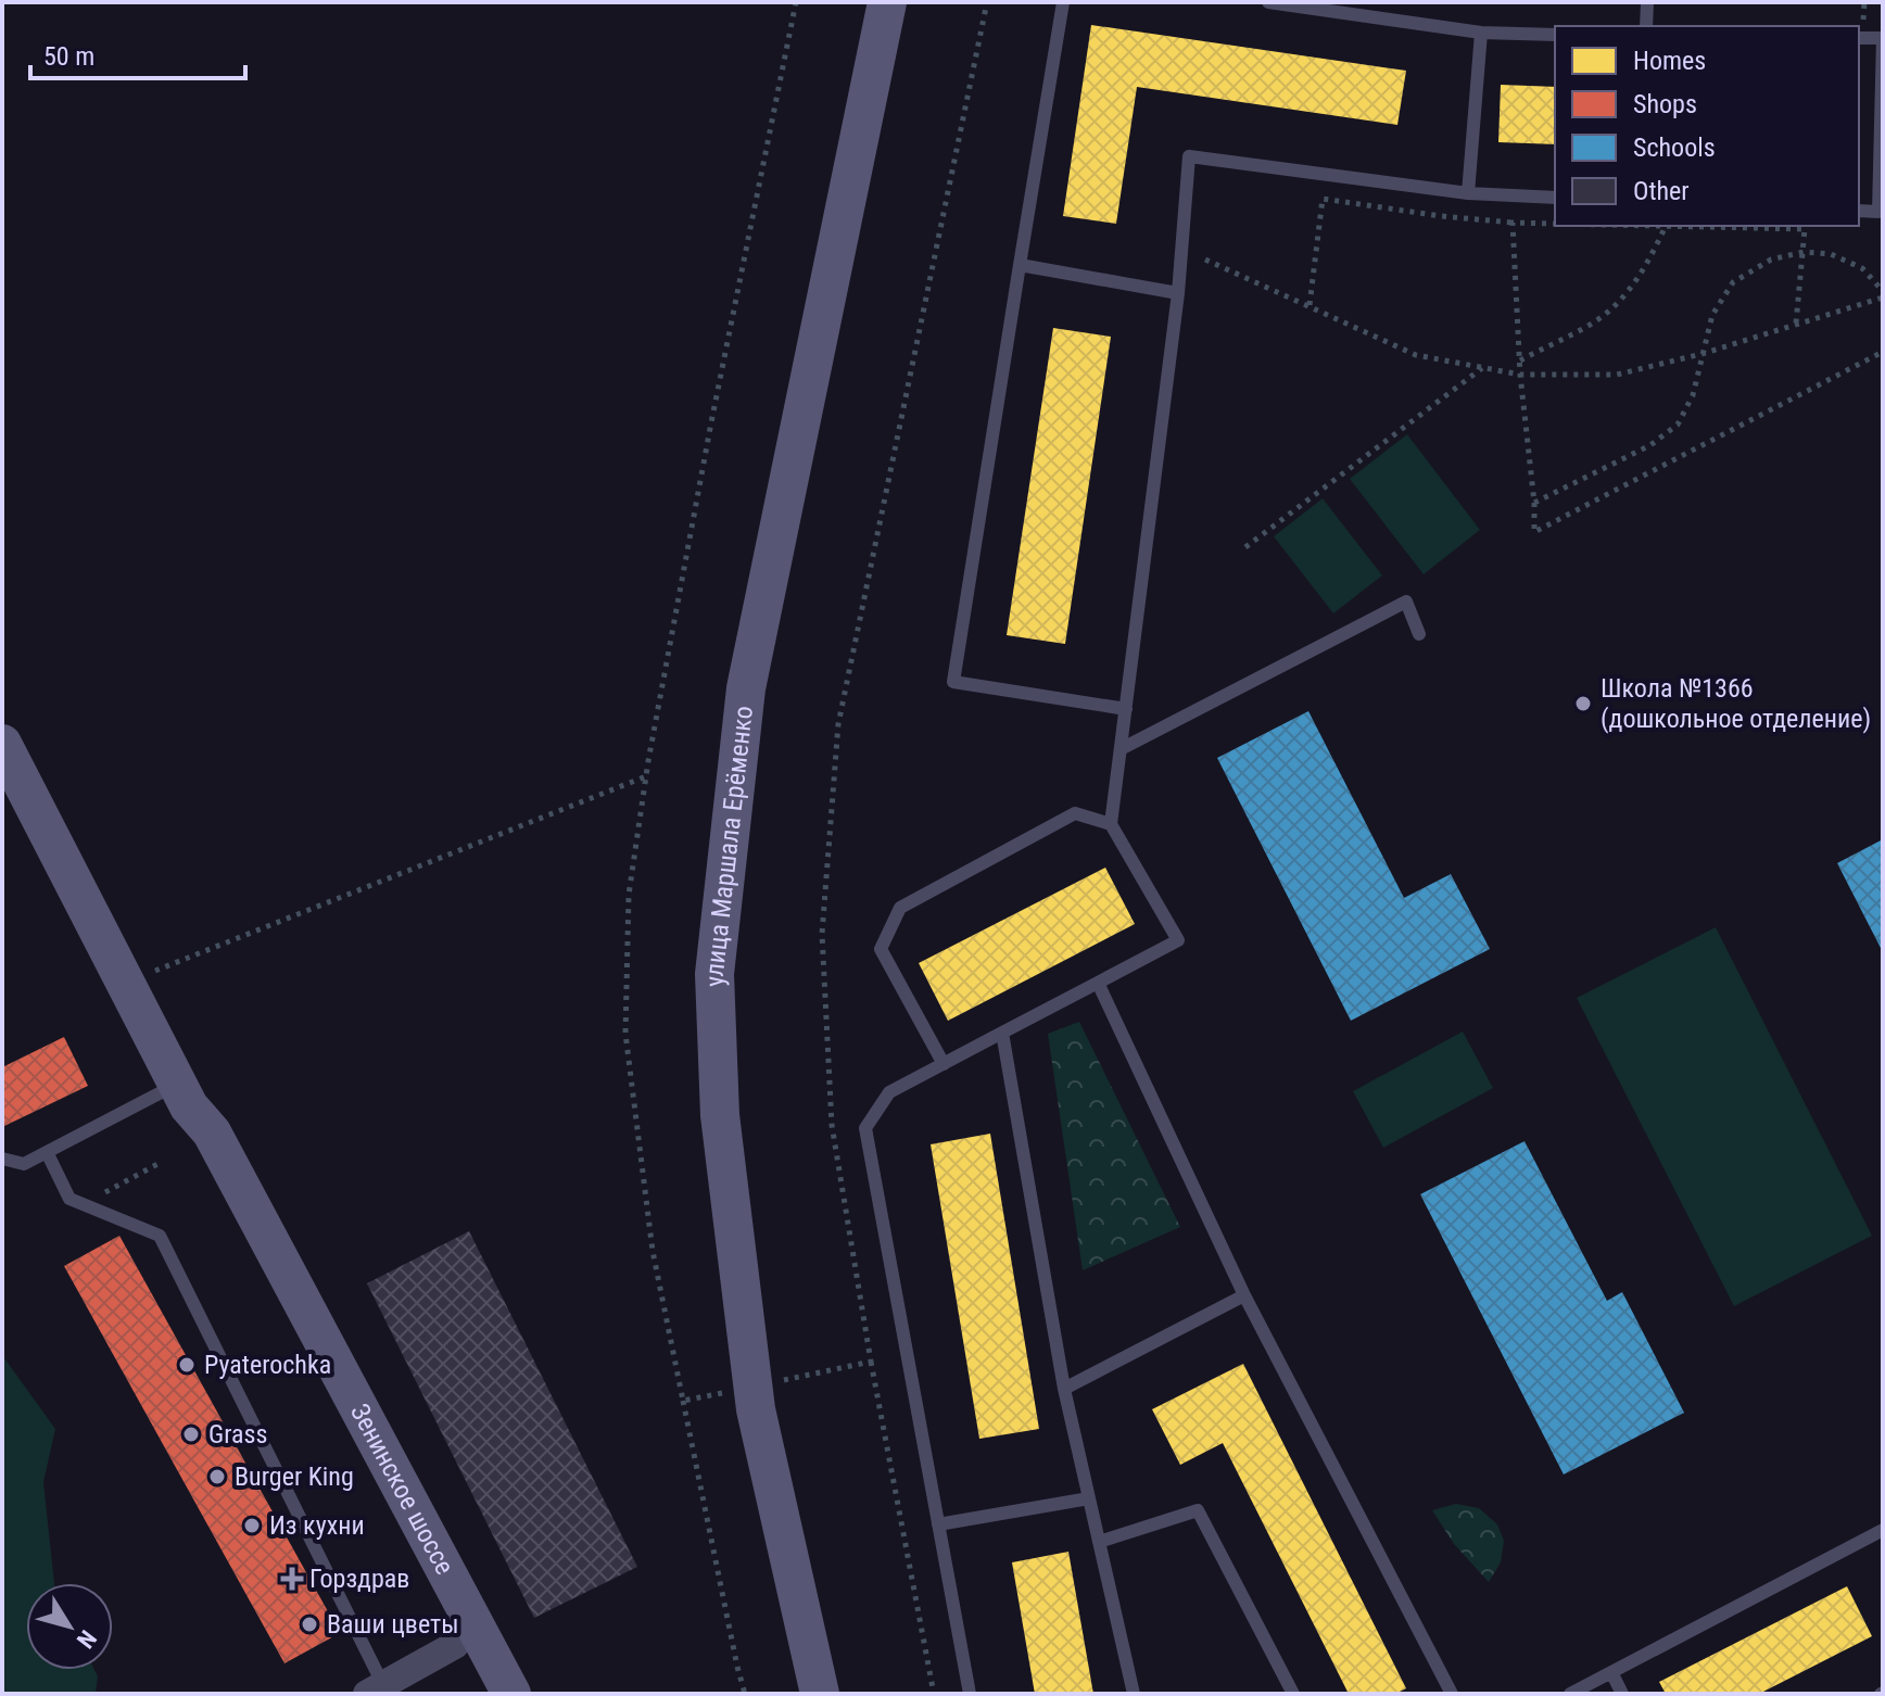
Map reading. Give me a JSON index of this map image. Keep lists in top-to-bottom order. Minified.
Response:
{"streets":{"main road":["улица Маршала Ерёменко","Зенинское шоссе"]},"places":{"other":["Школа №1366 (дошкольное отделение)","Pyaterochka","Grass","Burger King","Из кухни","Ваши цветы"],"health":["Горздрав"]},"legend":["Homes","Shops","Schools","Other"],"scale_bar":"50 m","north":"bottom right"}
